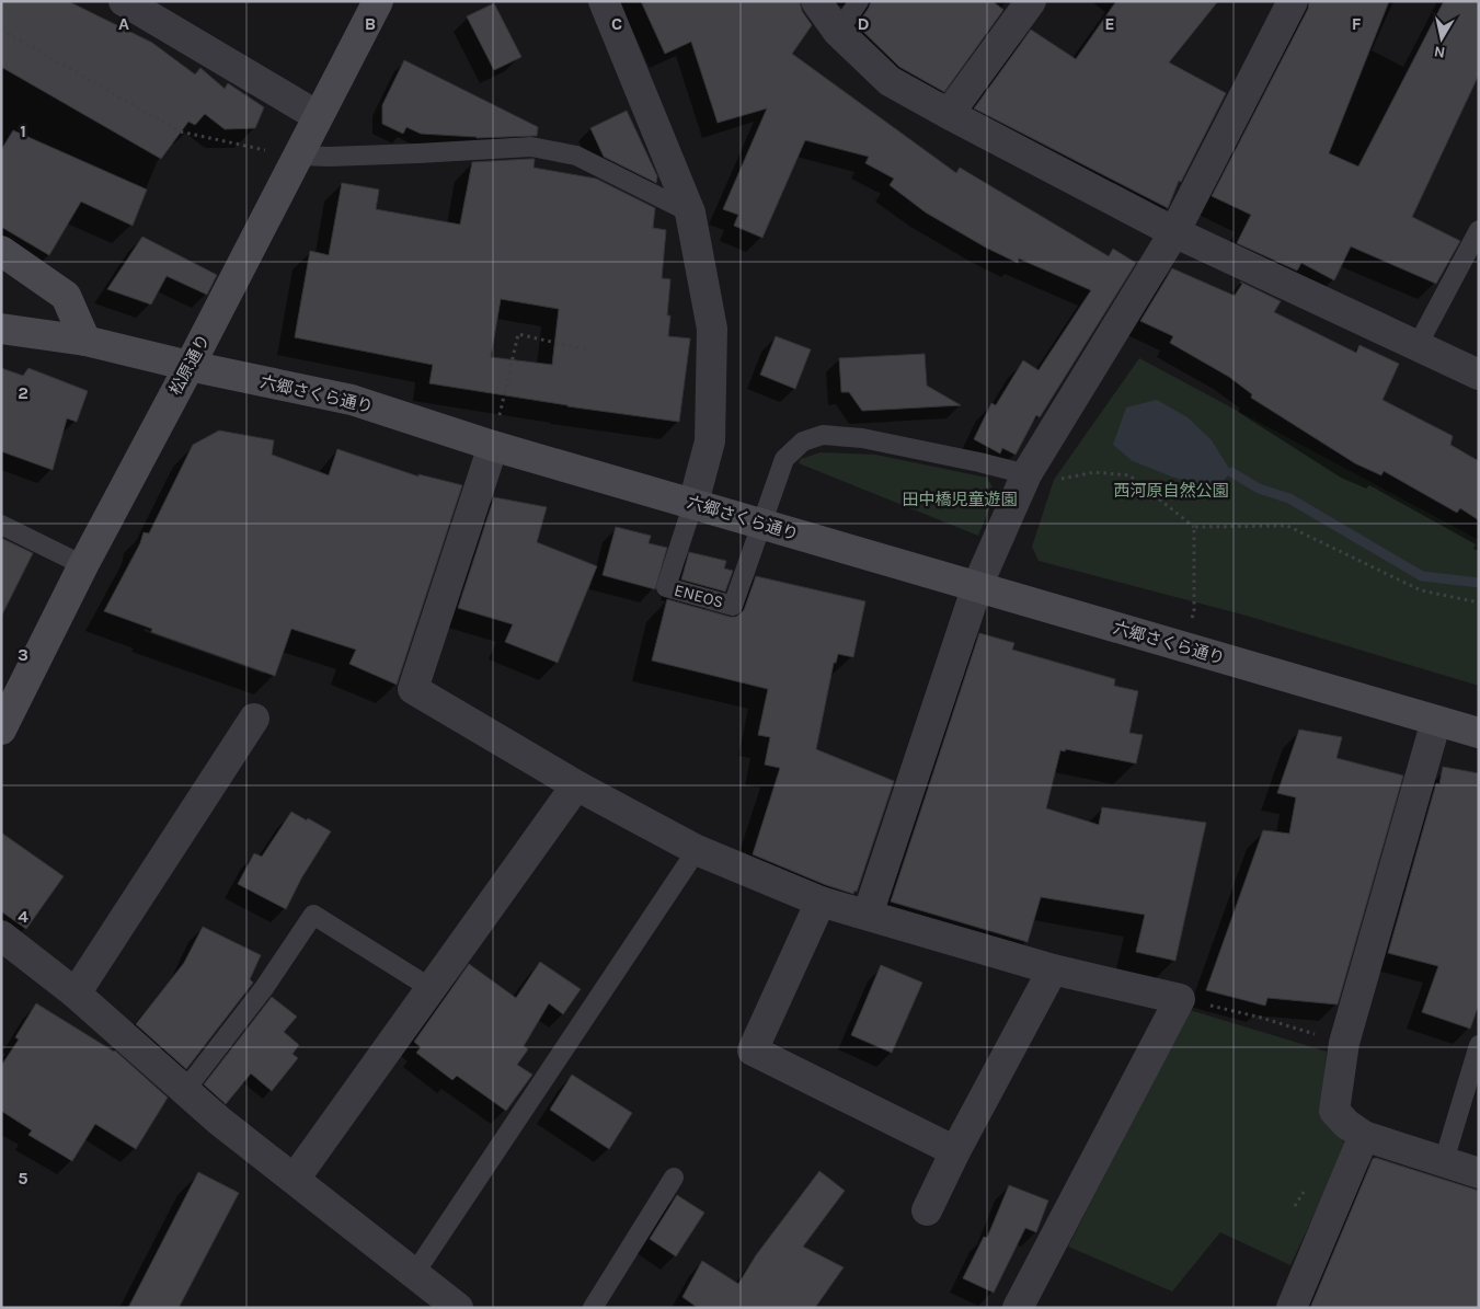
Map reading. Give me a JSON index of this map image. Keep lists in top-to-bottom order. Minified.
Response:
{"streets":{"main road":["松原通り","六郷さくら通り"],"lane":["ENEOS"]},"crossings":[["松原通り","六郷さくら通り"],["六郷さくら通り","ENEOS"]],"parks":["西河原自然公園","田中橋児童遊園"],"north":"bottom","grid":{"columns":["A","B","C","D","E","F"],"rows":["1","2","3","4","5"]}}
